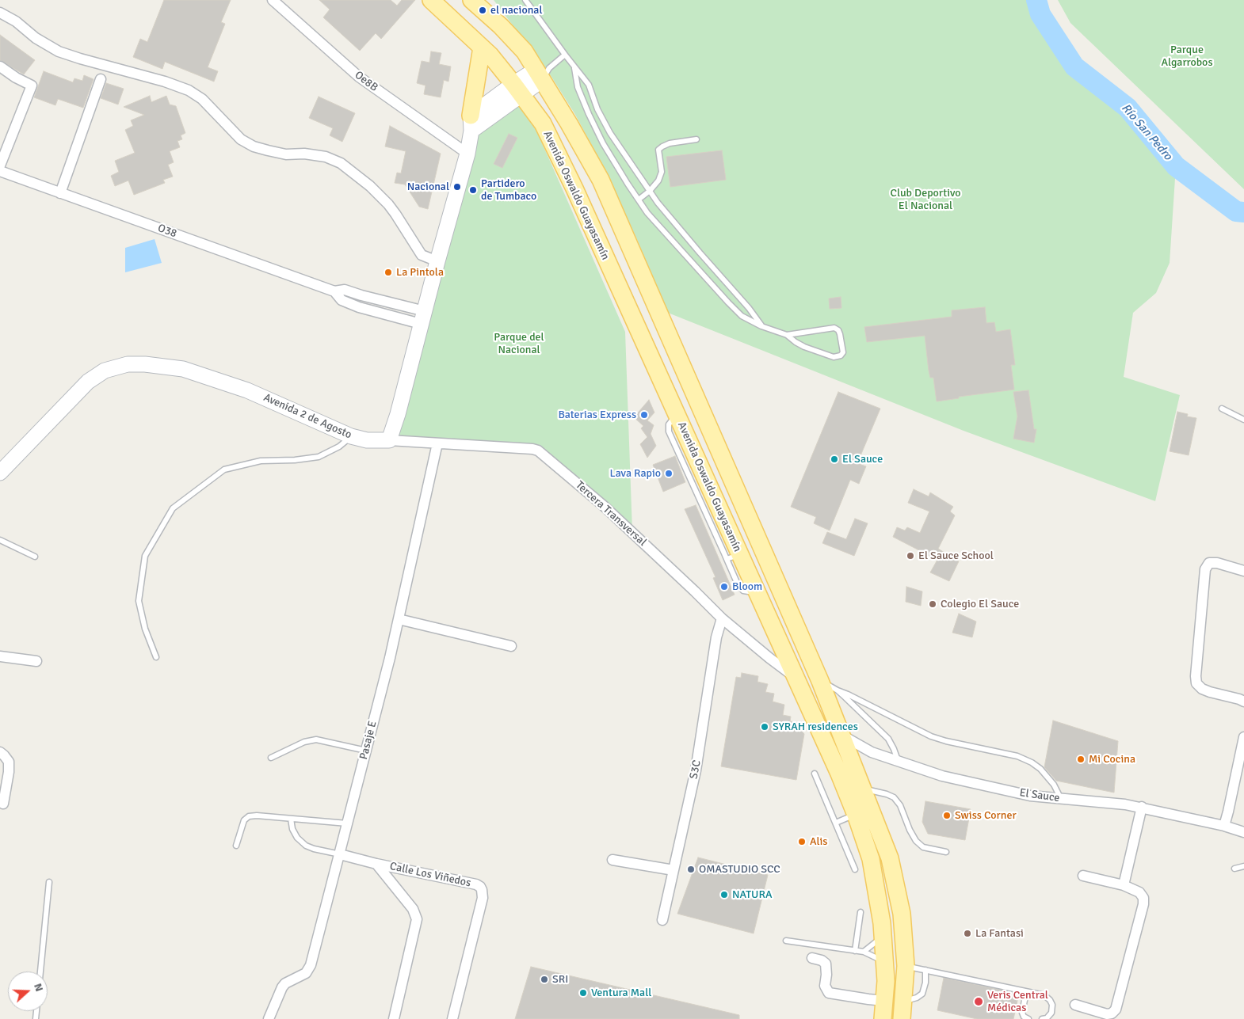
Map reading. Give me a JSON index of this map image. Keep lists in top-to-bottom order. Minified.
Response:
{"streets":{"main road":["Avenida Oswaldo Guayasamín","Avenida 2 de Agosto"],"street":["Oe8B","O38","Tercera Transversal","Pasaje E","S3C","El Sauce","Calle Los Viñedos"]},"crossings":[["Avenida Oswaldo Guayasamín","Tercera Transversal"],["Avenida 2 de Agosto","Tercera Transversal"],["Tercera Transversal","Pasaje E"],["Tercera Transversal","S3C"],["Pasaje E","Calle Los Viñedos"]],"water":["Río San Pedro"],"parks":["Parque Algarrobos","Club Deportivo El Nacional","Parque del Nacional"],"places":["el nacional","Nacional","Partidero de Tumbaco","La Pintola","Baterias Express","El Sauce","Lava Rapio","El Sauce School","Bloom","Colegio El Sauce","SYRAH residences","Mi Cocina","Swiss Corner","Alis","OMASTUDIO SCC","NATURA","La Fantasi","SRI","Ventura Mall","Veris Central Médicas"],"north":"right"}
